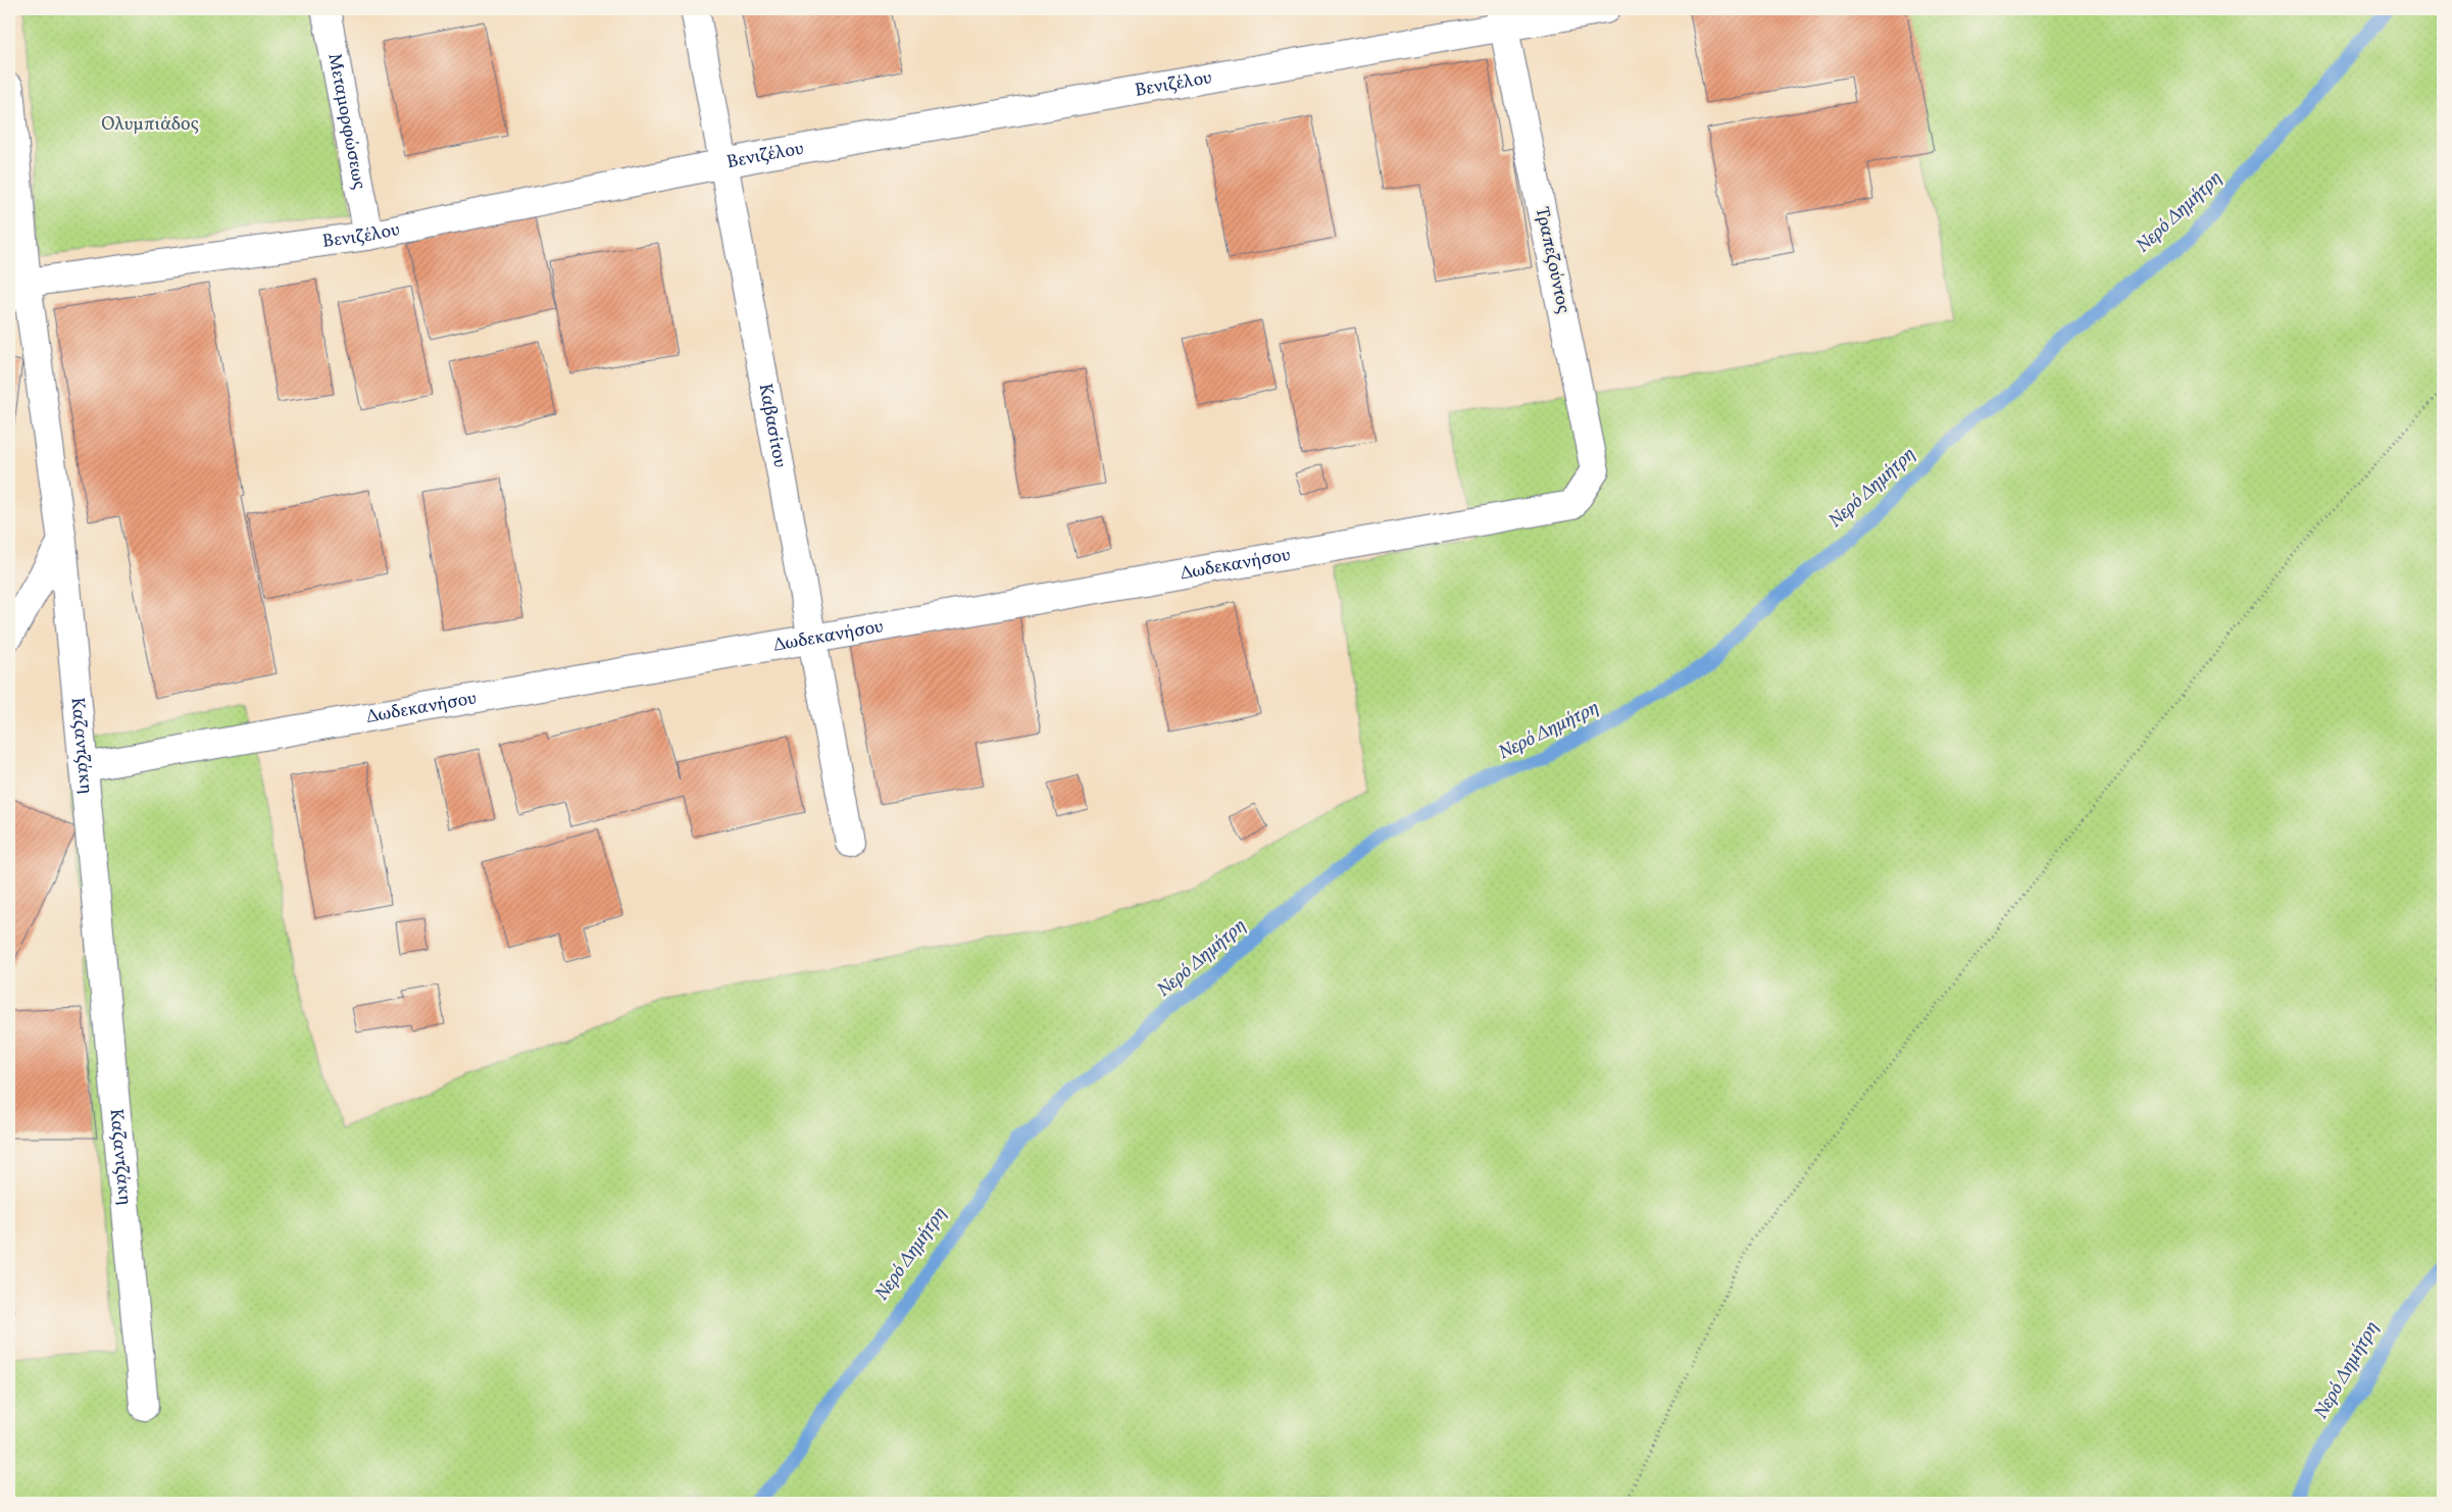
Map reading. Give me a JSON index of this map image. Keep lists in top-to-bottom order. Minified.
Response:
{"streets":{"street":["Βενιζέλου","Μεταμορφώσεως","Τραπεζούντος","Καβασίτου","Δωδεκανήσου","Καζαντζάκη"]},"crossings":[["Βενιζέλου","Μεταμορφώσεως"],["Βενιζέλου","Τραπεζούντος"],["Βενιζέλου","Καβασίτου"],["Βενιζέλου","Καζαντζάκη"],["Τραπεζούντος","Δωδεκανήσου"],["Καβασίτου","Δωδεκανήσου"],["Δωδεκανήσου","Καζαντζάκη"]],"water":["Νερό Δημήτρη"],"parks":["Ολυμπιάδος"]}
